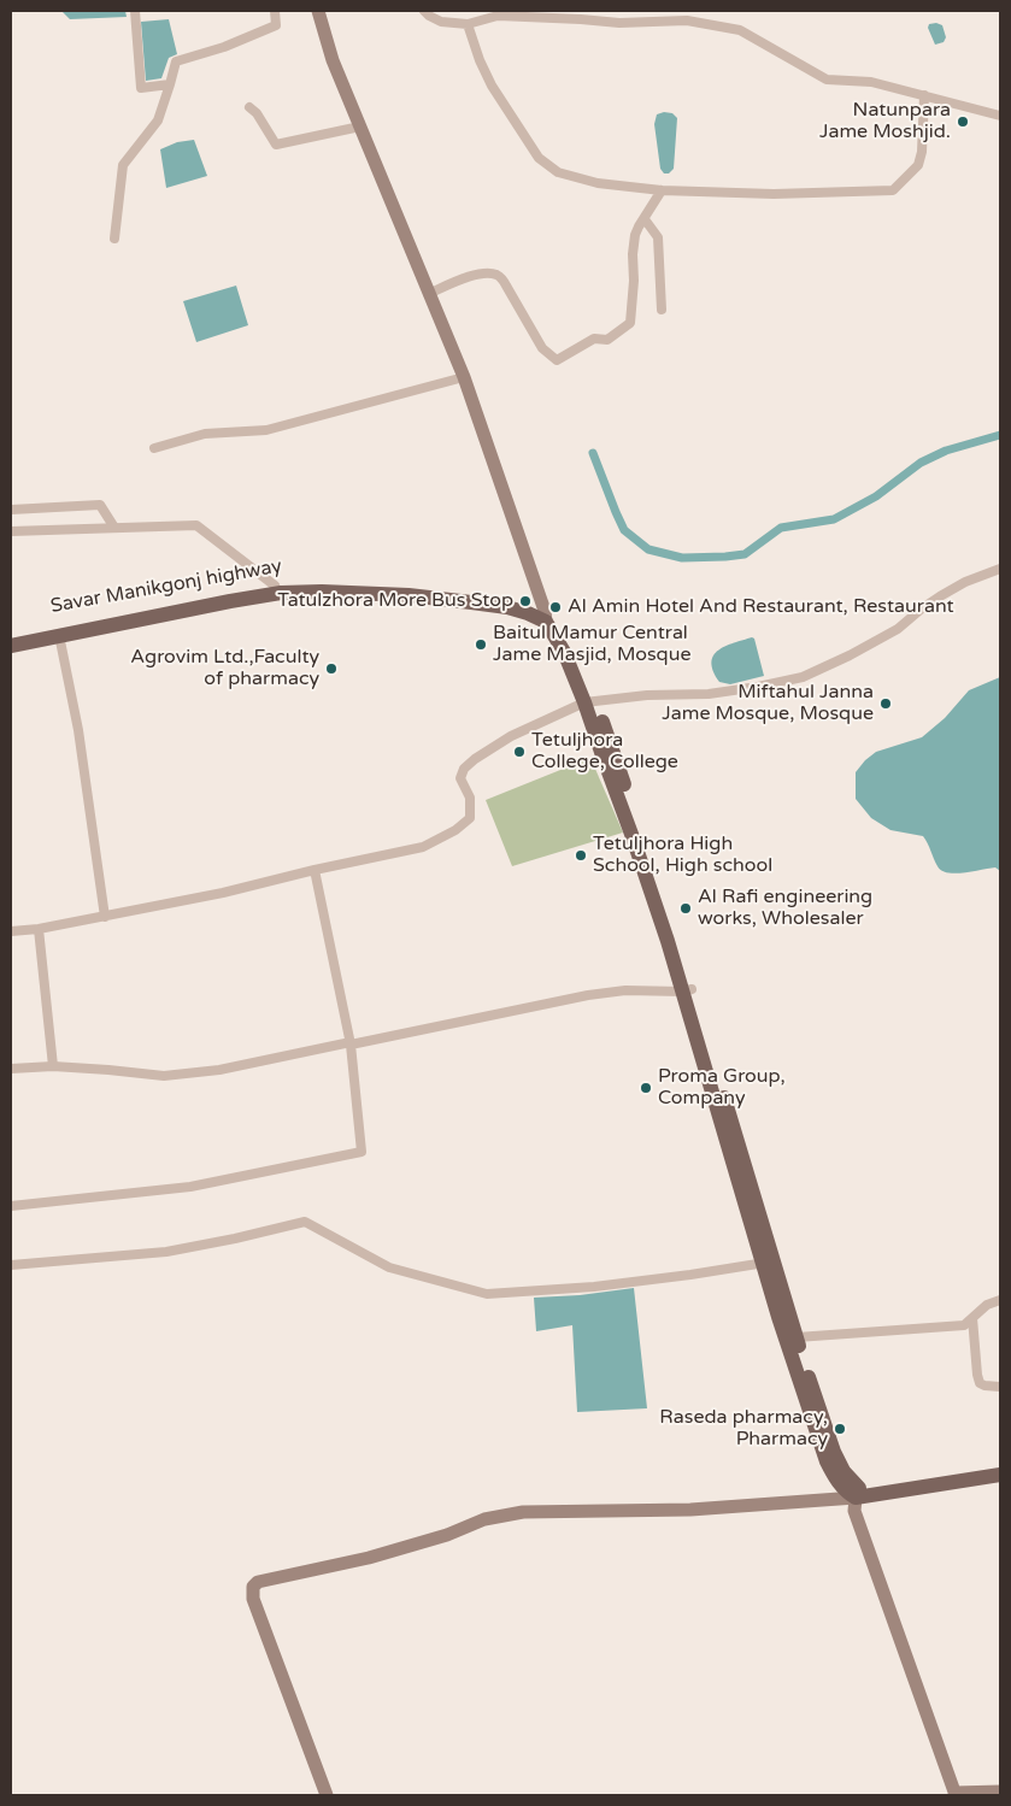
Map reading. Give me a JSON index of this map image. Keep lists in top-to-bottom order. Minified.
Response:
{"streets":{"main road":["Savar Manikgonj highway"]},"places":["Natunpara Jame Moshjid.","Tatulzhora More Bus Stop","Al Amin Hotel And Restaurant, Restaurant","Baitul Mamur Central Jame Masjid, Mosque","Agrovim Ltd.,Faculty of pharmacy","Miftahul Janna Jame Mosque, Mosque","Tetuljhora College, College","Tetuljhora High School, High school","Al Rafi engineering works, Wholesaler","Proma Group, Company","Raseda pharmacy, Pharmacy"]}
